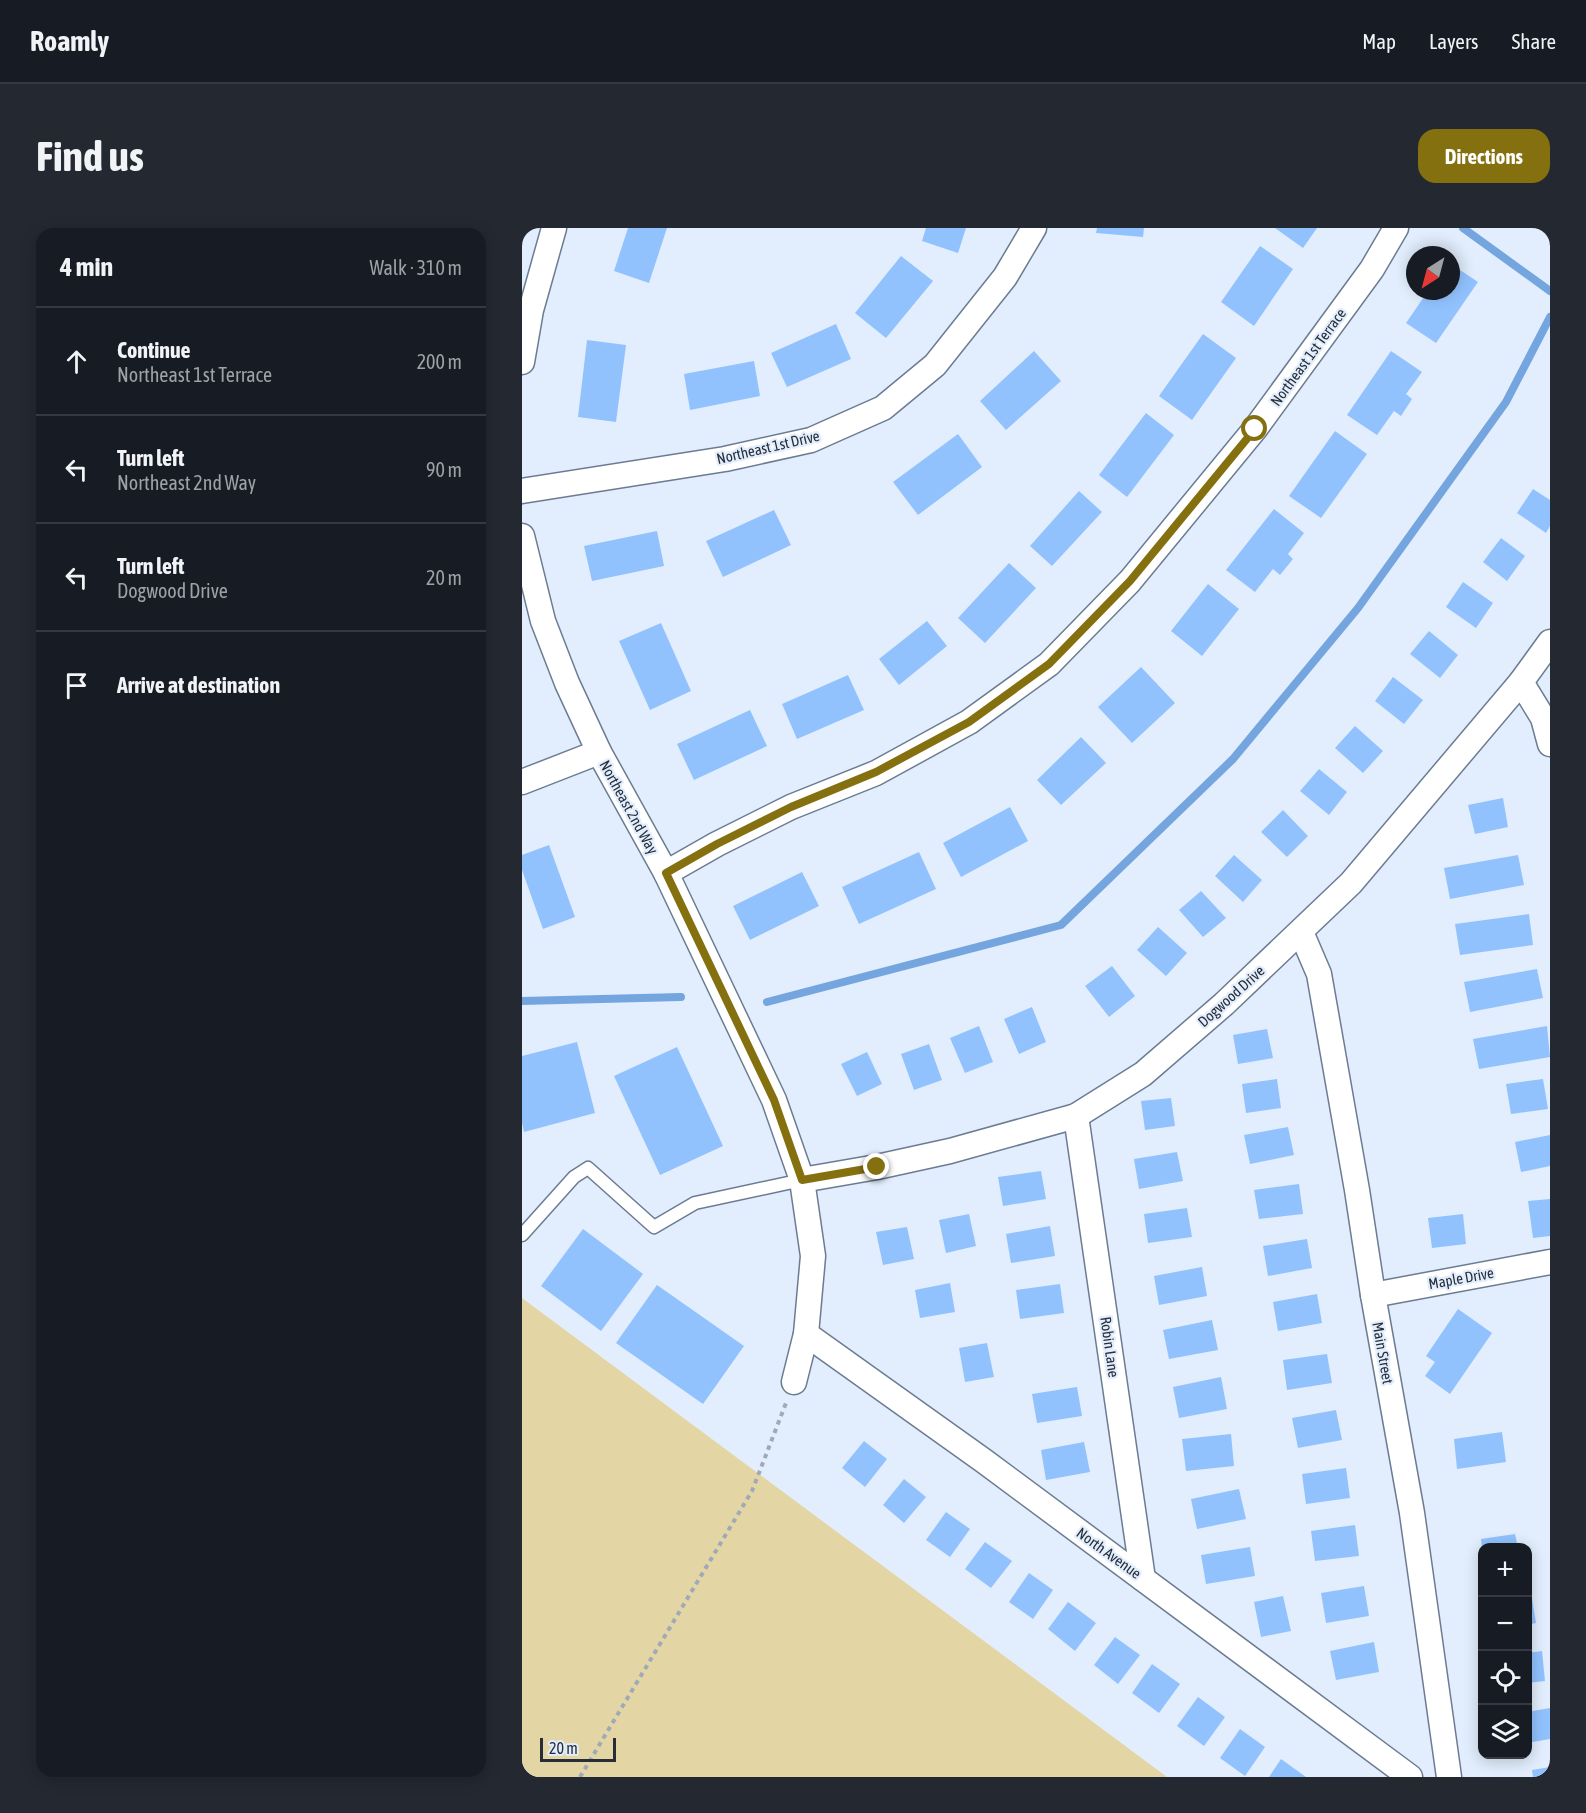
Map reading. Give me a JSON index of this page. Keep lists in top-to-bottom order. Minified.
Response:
{"streets":{"street":["Northeast 1st Terrace","Northeast 1st Drive","Northeast 2nd Way","Dogwood Drive","Maple Drive","Robin Lane","Main Street","North Avenue"]},"crossings":[["Northeast 1st Terrace","Northeast 2nd Way"],["Northeast 2nd Way","Dogwood Drive"],["Northeast 2nd Way","North Avenue"],["Dogwood Drive","Robin Lane"],["Dogwood Drive","Main Street"],["Maple Drive","Main Street"],["Robin Lane","North Avenue"]],"scale_bar":"20 m","north":"bottom left","page":{"header":"Roamly","nav":["Map","Layers","Share"],"buttons":"Directions","title":"Find us","heading":["4 min","Walk · 310 m"],"list":[["Continue","Northeast 1st Terrace","200 m"],["Turn left","Northeast 2nd Way","90 m"],["Turn left","Dogwood Drive","20 m"],"Arrive at destination"],"map_buttons":["+","−"],"scale":"20 m"}}
